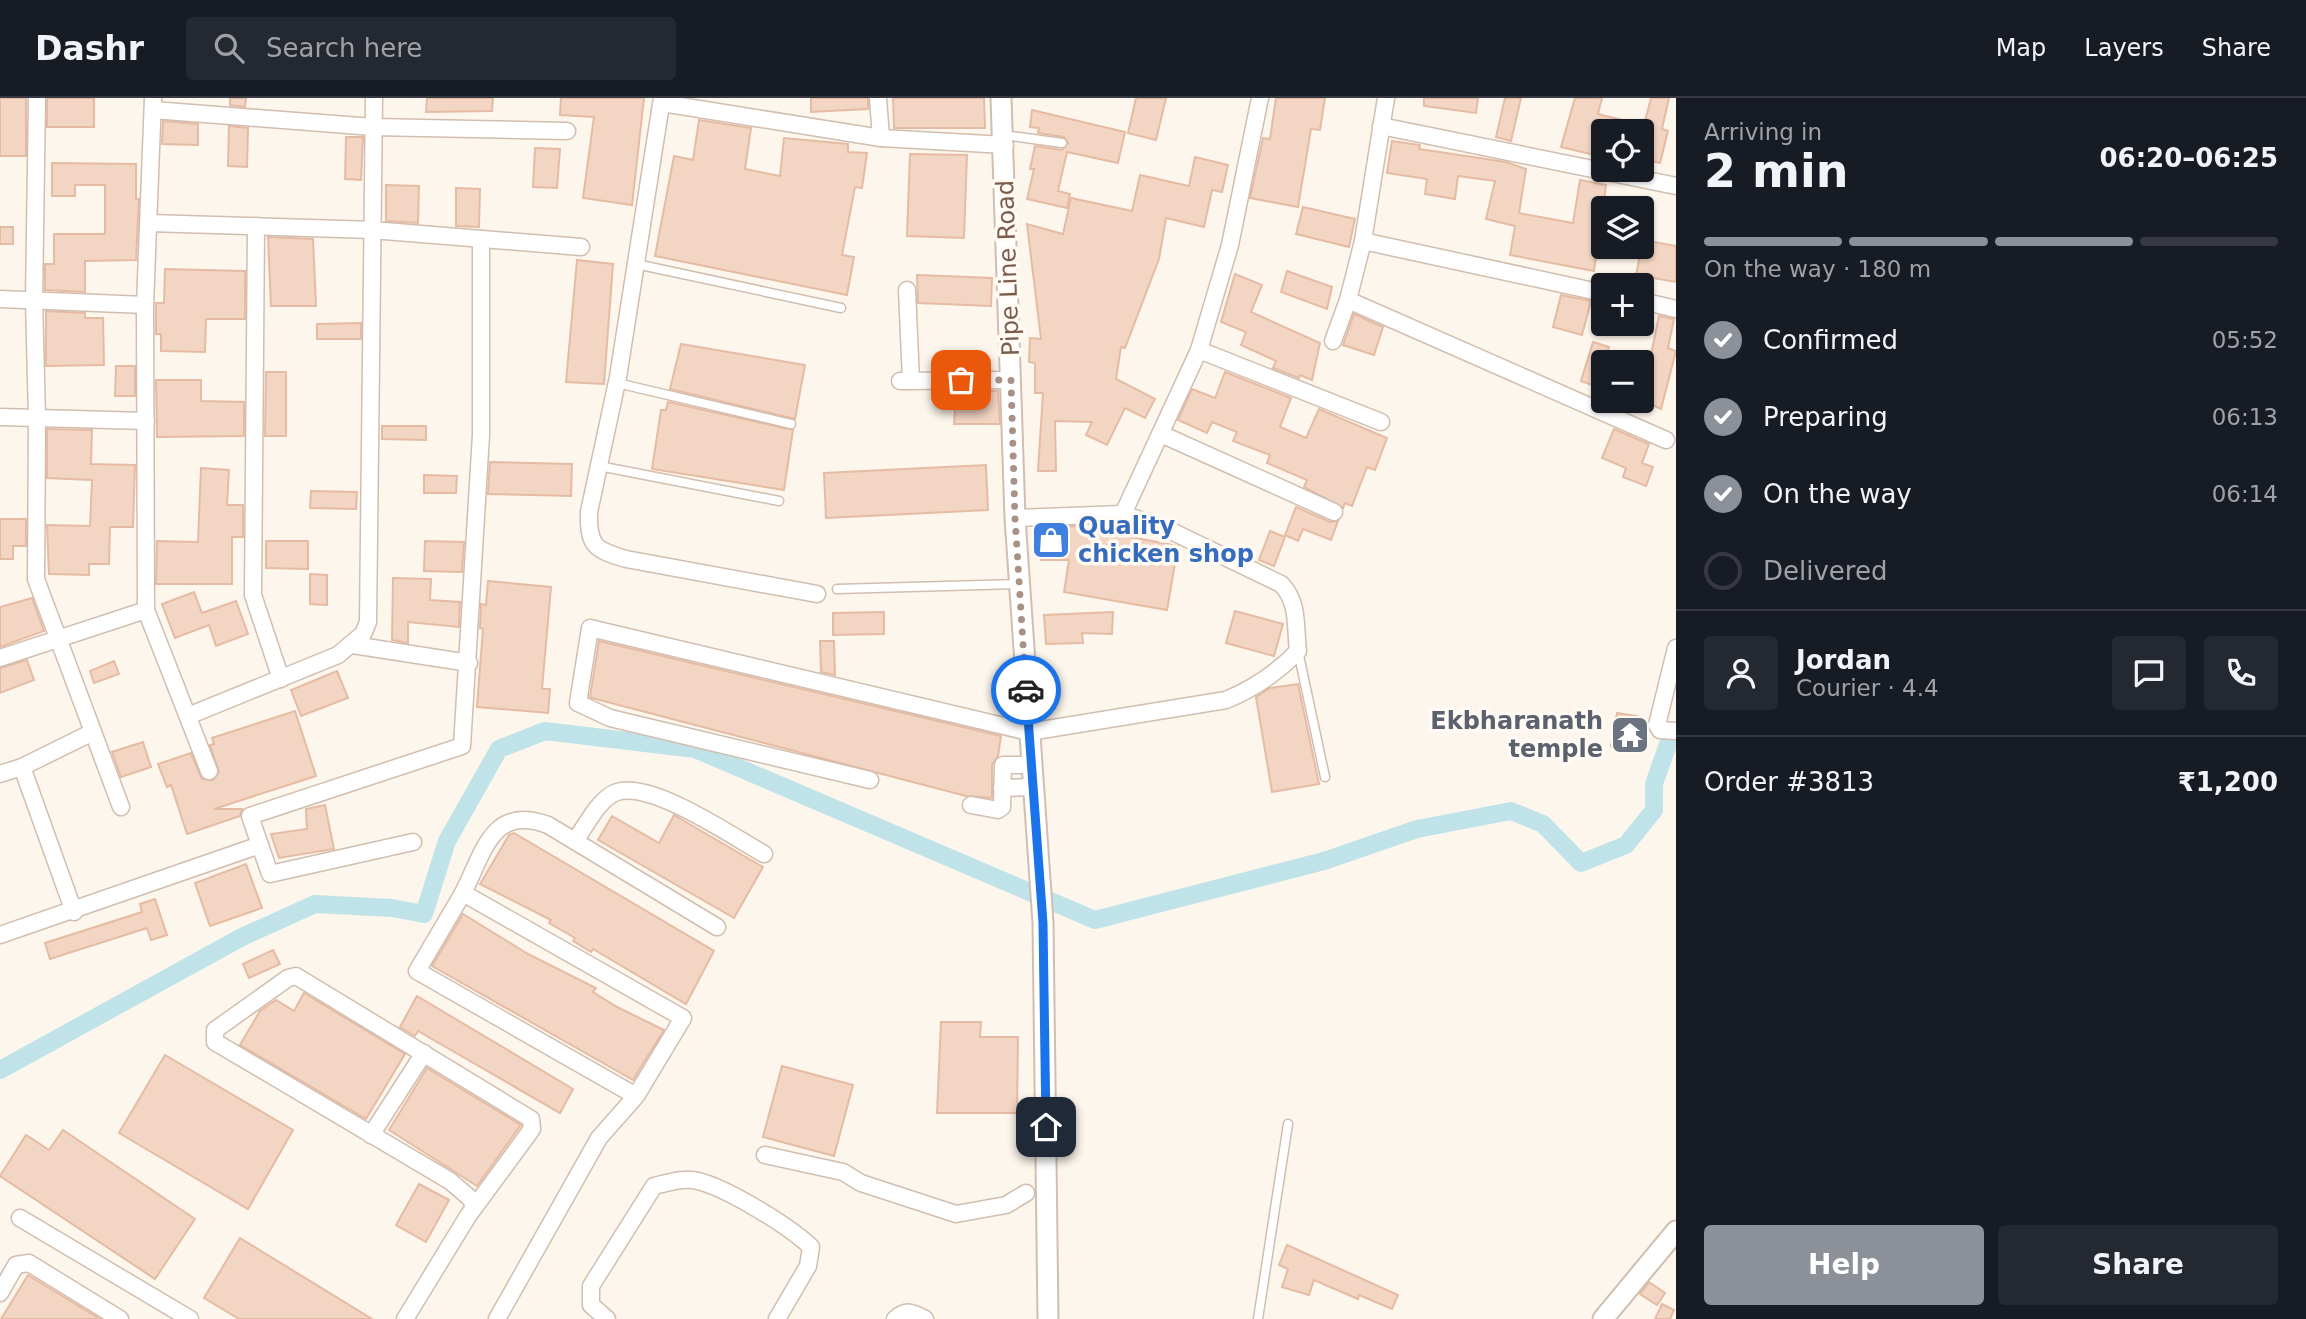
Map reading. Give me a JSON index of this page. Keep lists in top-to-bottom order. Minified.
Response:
{"streets":{"street":["Pipe Line Road"]},"places":{"shop":["Quality chicken shop"],"temple":["Ekbharanath temple"]},"page":{"header":"Dashr","search":"Search here","nav":["Map","Layers","Share"],"heading":["2 min","Arriving in","06:20–06:25"],"panel":["Jordan","Courier · 4.4","Order #3813","₹1,200"],"map_buttons":["+","−"],"bar":"On the way · 180 m","list":[["Confirmed","05:52"],["Preparing","06:13"],["On the way","06:14"],"Delivered"],"buttons":["Help","Share"]}}
